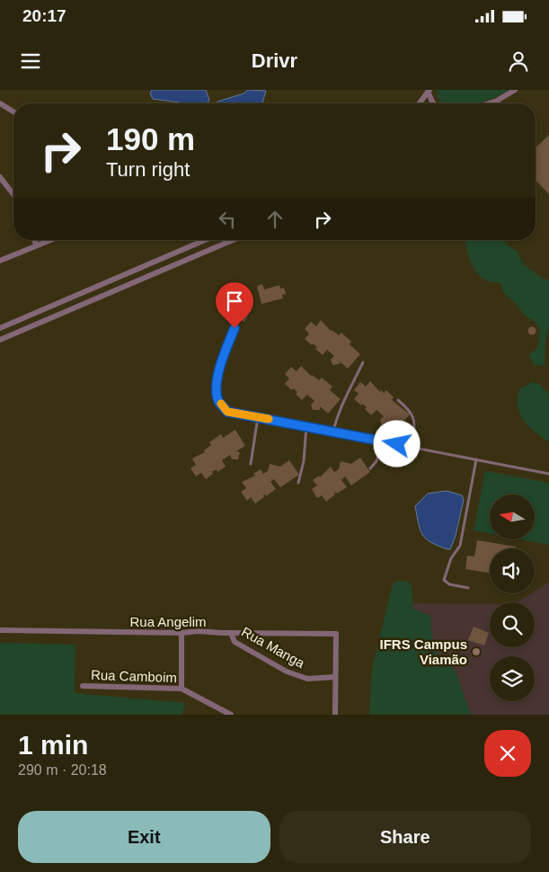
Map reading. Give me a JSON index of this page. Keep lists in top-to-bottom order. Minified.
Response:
{"streets":{"street":["Rua Angelim","Rua Manga","Rua Camboim"]},"crossings":[["Rua Angelim","Rua Manga"]],"places":["IFRS Campus Viamão"],"north":"left","page":{"status":"20:17","header":"Drivr","turn":["190 m","Turn right"],"heading":["1 min","290 m · 20:18"],"buttons":["Exit","Share"]}}
